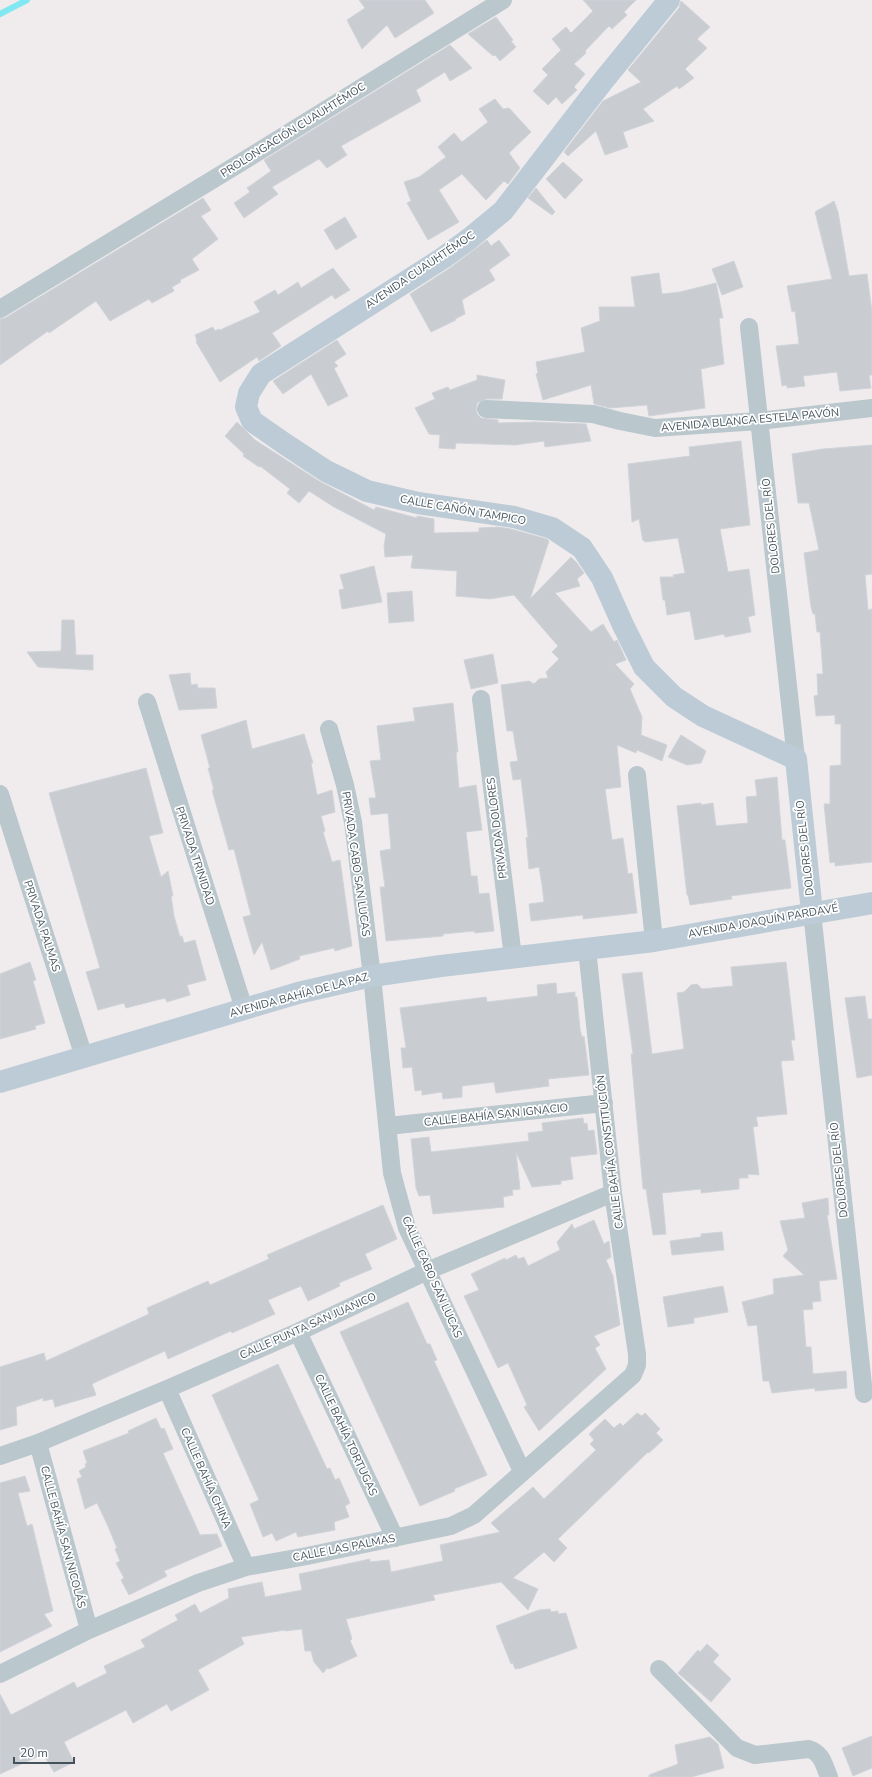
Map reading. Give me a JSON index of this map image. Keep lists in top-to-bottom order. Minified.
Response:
{"streets":{"street":["PROLONGACIÓN CUAUHTÉMOC","AVENIDA CUAUHTÉMOC","AVENIDA BLANCA ESTELA PAVÓN","CALLE CAÑÓN TAMPICO","DOLORES DEL RÍO","PRIVADA DOLORES","PRIVADA TRINIDAD","PRIVADA CABO SAN LUCAS","AVENIDA JOAQUÍN PARDAVÉ","PRIVADA PALMAS","AVENIDA BAHÍA DE LA PAZ","CALLE BAHÍA SAN IGNACIO","CALLE BAHÍA CONSTITUCIÓN","CALLE CABO SAN LUCAS","CALLE PUNTA SAN JUANICO","CALLE BAHÍA TORTUGAS","CALLE BAHÍA CHINA","CALLE BAHÍA SAN NICOLÁS","CALLE LAS PALMAS"]},"crossings":[["AVENIDA CUAUHTÉMOC","CALLE CAÑÓN TAMPICO"],["AVENIDA BLANCA ESTELA PAVÓN","DOLORES DEL RÍO"],["CALLE CAÑÓN TAMPICO","DOLORES DEL RÍO"],["DOLORES DEL RÍO","AVENIDA JOAQUÍN PARDAVÉ"],["PRIVADA DOLORES","AVENIDA BAHÍA DE LA PAZ"],["PRIVADA TRINIDAD","AVENIDA BAHÍA DE LA PAZ"],["PRIVADA CABO SAN LUCAS","AVENIDA BAHÍA DE LA PAZ"],["PRIVADA CABO SAN LUCAS","CALLE CABO SAN LUCAS"],["AVENIDA JOAQUÍN PARDAVÉ","AVENIDA BAHÍA DE LA PAZ"],["PRIVADA PALMAS","AVENIDA BAHÍA DE LA PAZ"],["AVENIDA BAHÍA DE LA PAZ","CALLE BAHÍA CONSTITUCIÓN"],["AVENIDA BAHÍA DE LA PAZ","CALLE CABO SAN LUCAS"],["CALLE BAHÍA SAN IGNACIO","CALLE BAHÍA CONSTITUCIÓN"],["CALLE BAHÍA SAN IGNACIO","CALLE CABO SAN LUCAS"],["CALLE BAHÍA CONSTITUCIÓN","CALLE PUNTA SAN JUANICO"],["CALLE BAHÍA CONSTITUCIÓN","CALLE LAS PALMAS"],["CALLE CABO SAN LUCAS","CALLE PUNTA SAN JUANICO"],["CALLE CABO SAN LUCAS","CALLE LAS PALMAS"],["CALLE PUNTA SAN JUANICO","CALLE BAHÍA TORTUGAS"],["CALLE PUNTA SAN JUANICO","CALLE BAHÍA CHINA"],["CALLE PUNTA SAN JUANICO","CALLE BAHÍA SAN NICOLÁS"],["CALLE BAHÍA TORTUGAS","CALLE LAS PALMAS"],["CALLE BAHÍA CHINA","CALLE LAS PALMAS"],["CALLE BAHÍA SAN NICOLÁS","CALLE LAS PALMAS"]],"scale_bar":"20 m"}
